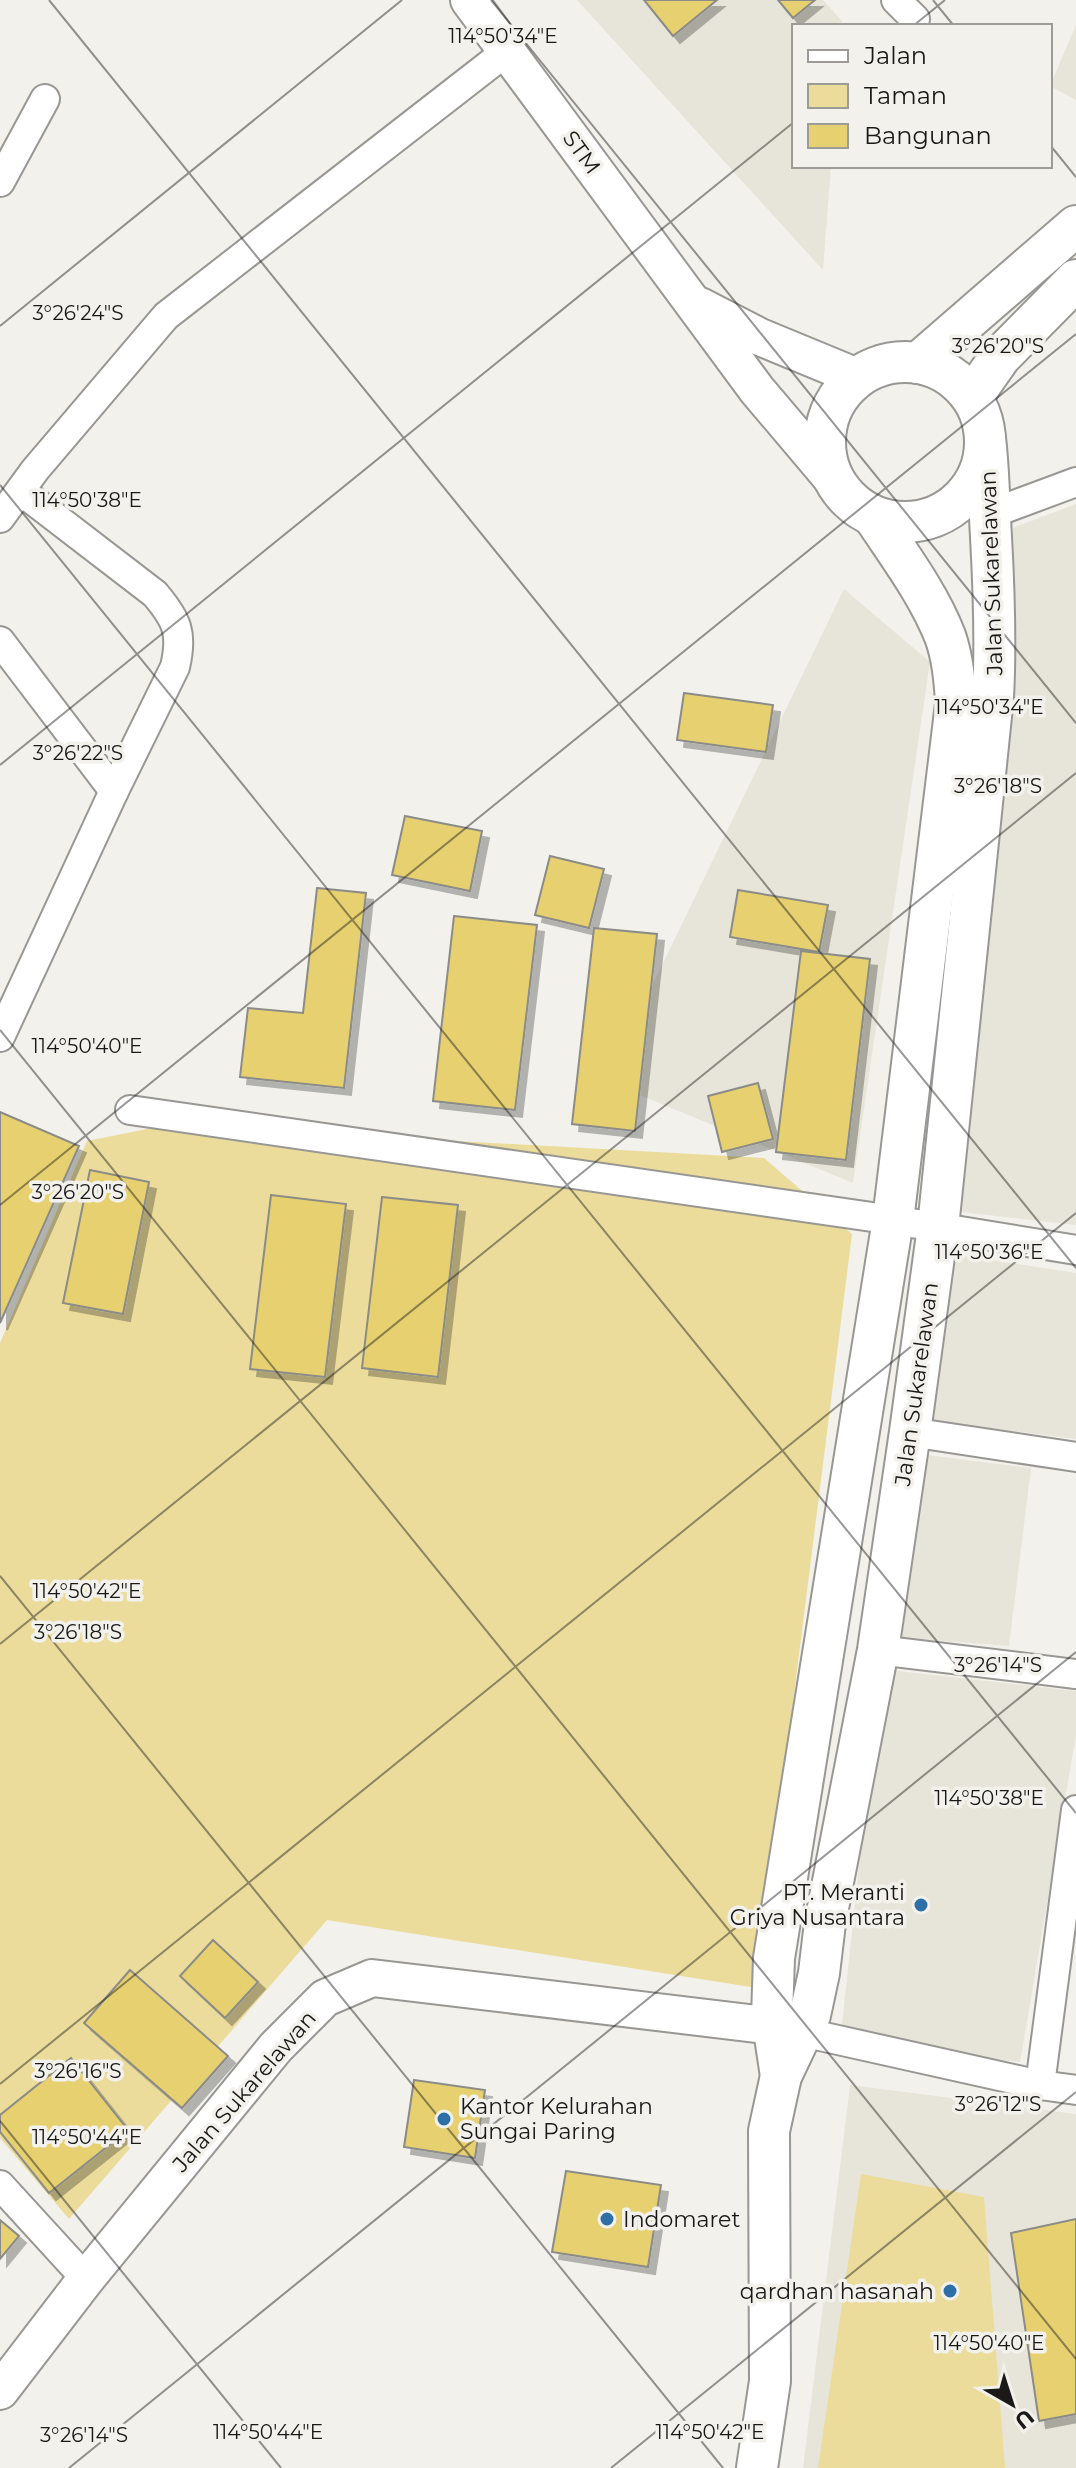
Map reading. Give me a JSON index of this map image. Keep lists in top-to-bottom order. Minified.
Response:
{"streets":{"main road":["Jalan Sukarelawan"],"street":["STM"]},"crossings":[["STM","Jalan Sukarelawan"]],"places":["PT. Meranti Griya Nusantara","Kantor Kelurahan Sungai Paring","Indomaret","qardhan hasanah"],"legend":["Jalan","Taman","Bangunan"],"north":"bottom right","coordinates":["114°50'34\"E","3°26'24\"S","3°26'20\"S","114°50'38\"E","3°26'22\"S","3°26'18\"S","114°50'40\"E","114°50'36\"E","114°50'42\"E","3°26'14\"S","3°26'16\"S","3°26'12\"S","114°50'44\"E"]}
